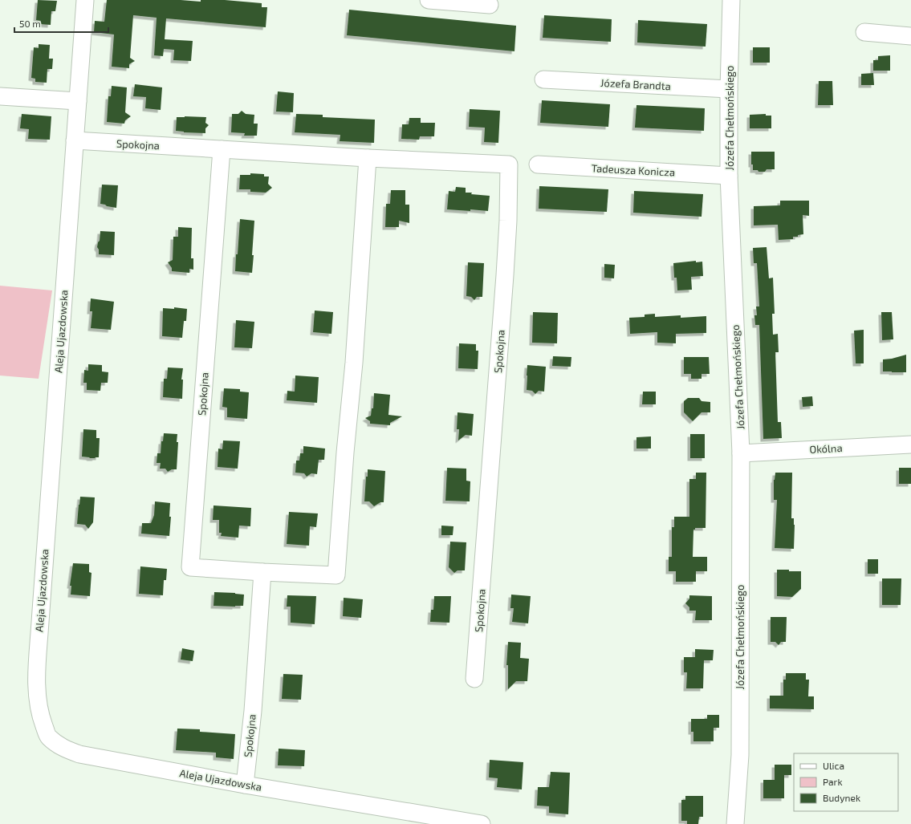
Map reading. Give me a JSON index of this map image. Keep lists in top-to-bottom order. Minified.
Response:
{"streets":{"street":["Józefa Brandta","Józefa Chełmońskiego","Spokojna","Tadeusza Konicza","Aleja Ujazdowska","Okólna"]},"crossings":[["Józefa Brandta","Józefa Chełmońskiego"],["Józefa Chełmońskiego","Tadeusza Konicza"],["Józefa Chełmońskiego","Okólna"],["Spokojna","Aleja Ujazdowska"]],"legend":["Ulica","Park","Budynek"],"scale_bar":"50 m"}
